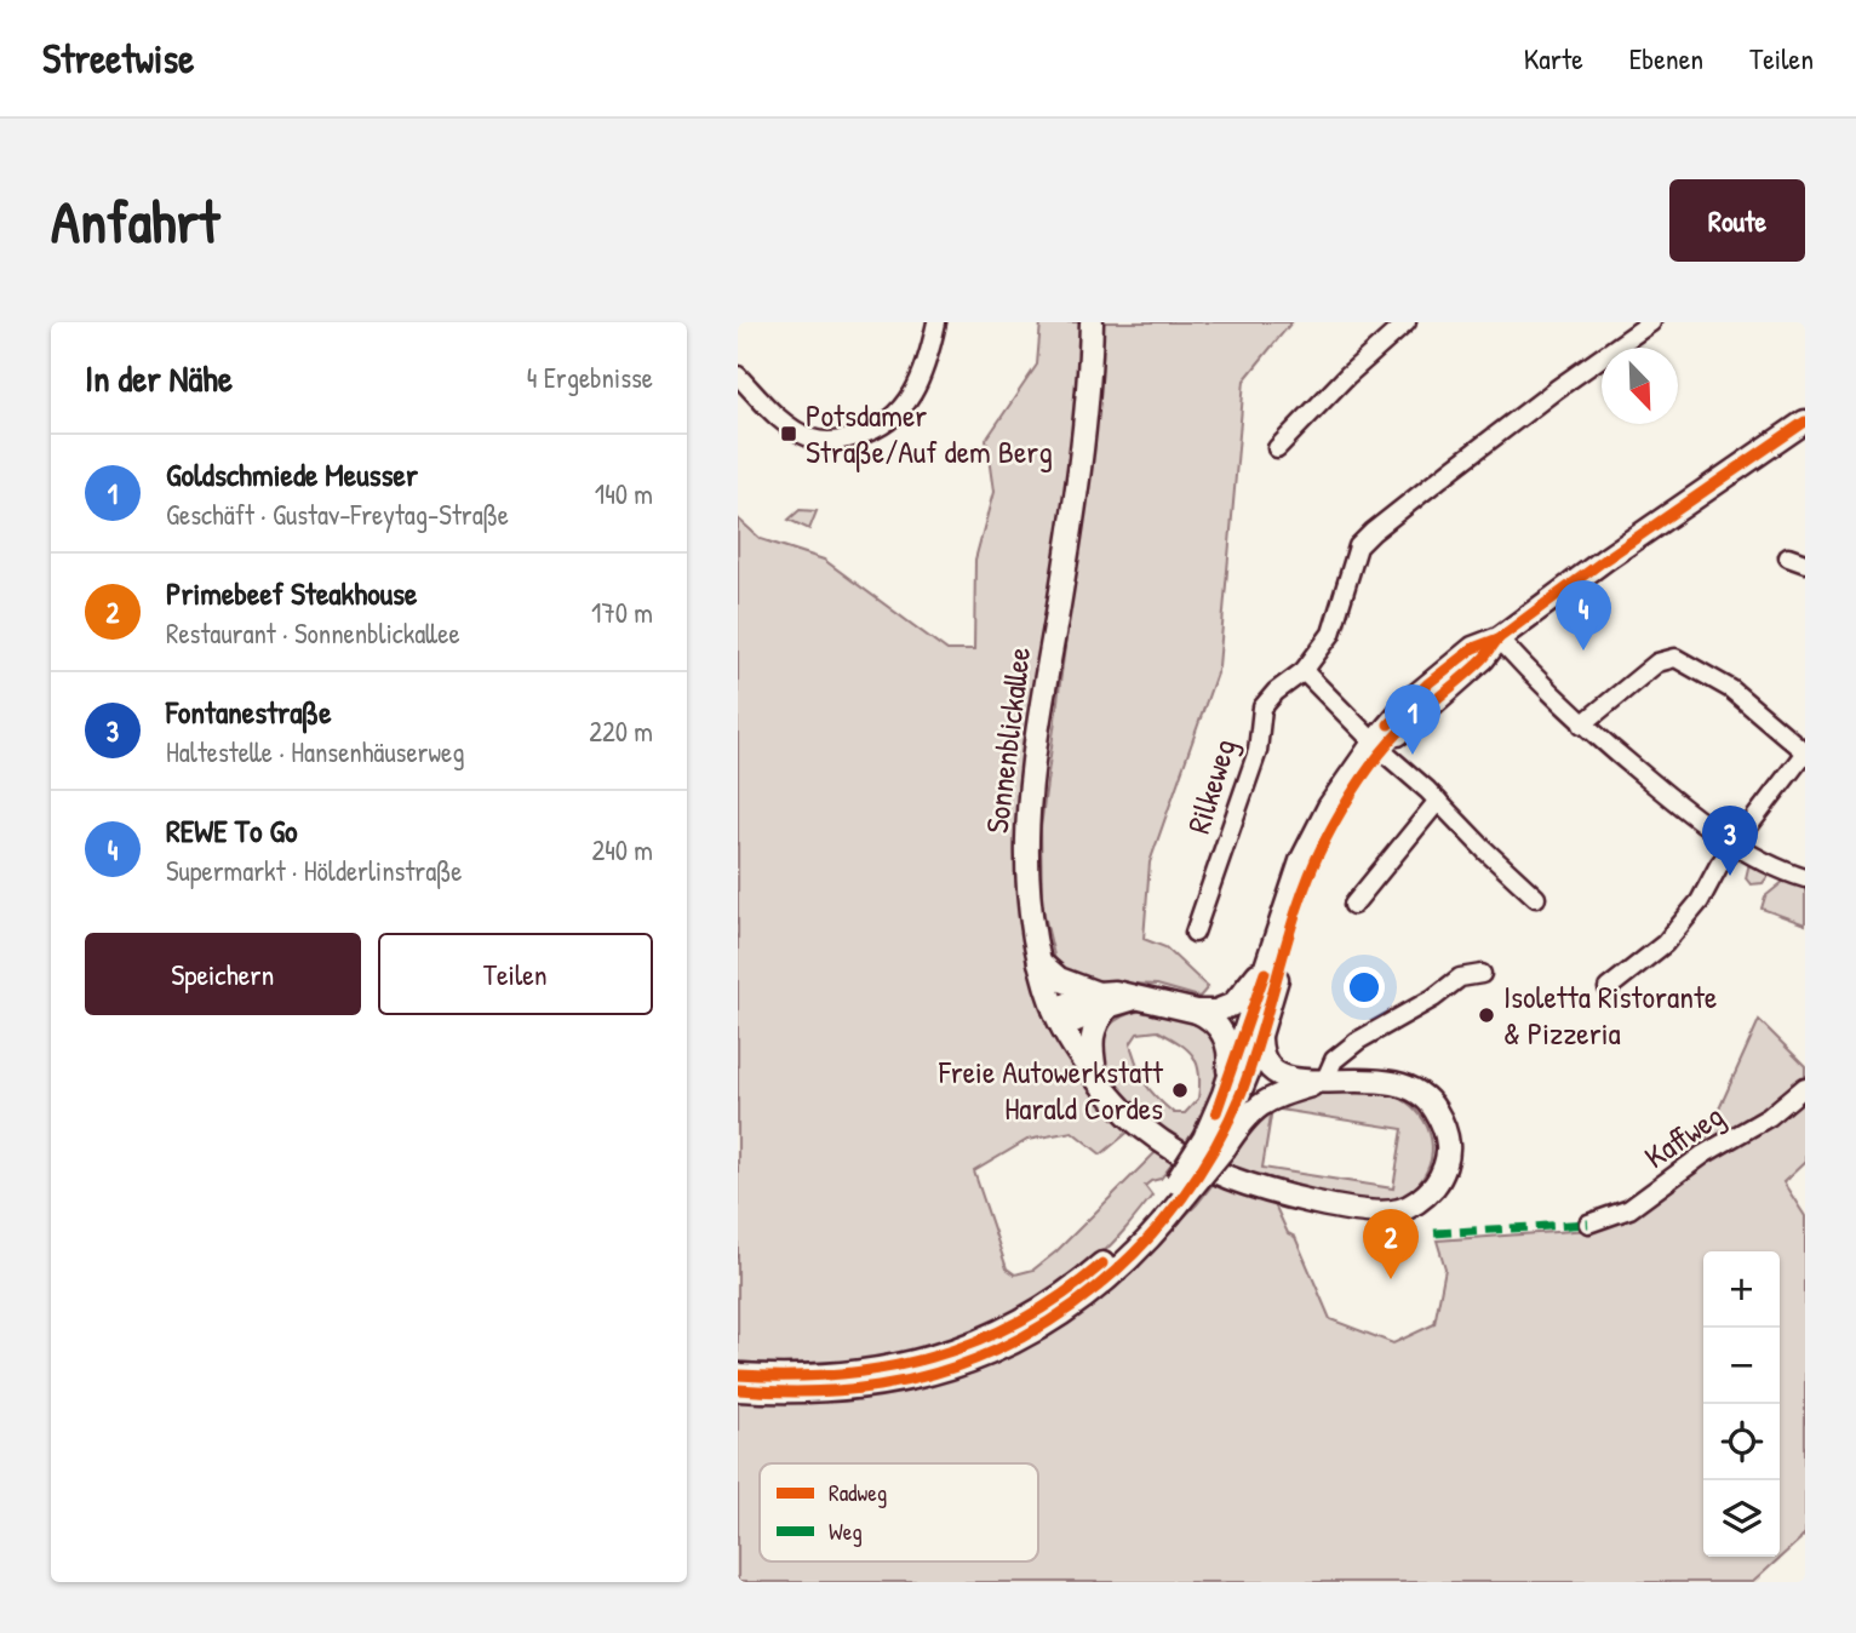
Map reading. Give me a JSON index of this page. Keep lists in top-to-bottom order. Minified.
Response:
{"streets":{"main road":["Sonnenblickallee"],"street":["Rilkeweg","Kaffweg"]},"places":{"transit":["Potsdamer Straße/Auf dem Berg"],"other":["Isoletta Ristorante & Pizzeria","Freie Autowerkstatt Harald Cordes"]},"legend":["Radweg","Weg"],"north":"bottom right","page":{"header":"Streetwise","nav":["Karte","Ebenen","Teilen"],"buttons":["Route",["Speichern","Teilen"]],"title":"Anfahrt","heading":["In der Nähe","4 Ergebnisse"],"list":[{"mark":"1","name":"Goldschmiede Meusser","note":"Geschäft · Gustav-Freytag-Straße","value":"140 m"},{"mark":"2","name":"Primebeef Steakhouse","note":"Restaurant · Sonnenblickallee","value":"170 m"},{"mark":"3","name":"Fontanestraße","note":"Haltestelle · Hansenhäuserweg","value":"220 m"},{"mark":"4","name":"REWE To Go","note":"Supermarkt · Hölderlinstraße","value":"240 m"}],"pins":["4","1","3","2"],"map_buttons":["+","−"]}}
